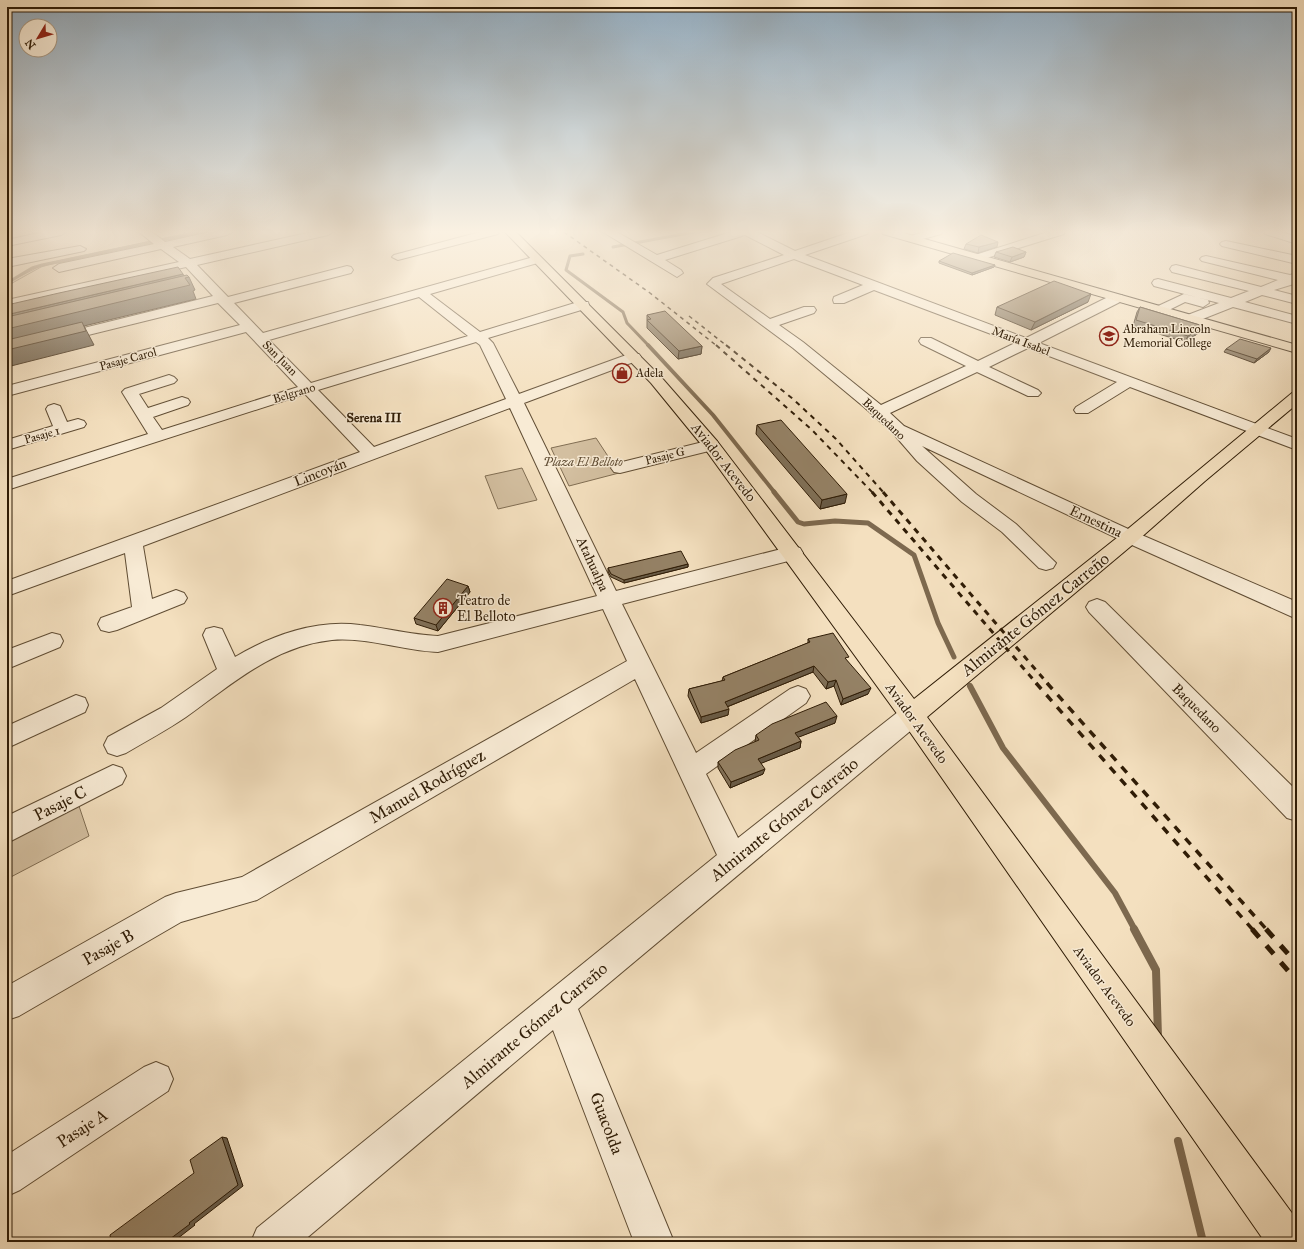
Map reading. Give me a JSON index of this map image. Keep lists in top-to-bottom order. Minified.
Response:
{"streets":{"main road":["Aviador Acevedo","Almirante Gómez Carreño"],"street":["María Isabel","San Juan","Pasaje Carol","Belgrano","Baquedano","Pasaje 1","Pasaje G","Lincoyán","Ernestina","Atahualpa","Manuel Rodríguez","Pasaje C","Pasaje B","Guacolda","Pasaje A"]},"crossings":[["María Isabel","Almirante Gómez Carreño"],["San Juan","Pasaje Carol"],["San Juan","Belgrano"],["San Juan","Lincoyán"],["Belgrano","Aviador Acevedo"],["Belgrano","Atahualpa"],["Baquedano","Ernestina"],["Pasaje G","Aviador Acevedo"],["Aviador Acevedo","Lincoyán"],["Aviador Acevedo","Almirante Gómez Carreño"],["Lincoyán","Atahualpa"],["Ernestina","Almirante Gómez Carreño"],["Atahualpa","Almirante Gómez Carreño"],["Atahualpa","Manuel Rodríguez"],["Almirante Gómez Carreño","Guacolda"],["Manuel Rodríguez","Pasaje B"]],"districts":["Serena III"],"parks":["Plaza El Belloto"],"places":{"school or university":["Abraham Lincoln Memorial College"],"shop":["Adela"],"building":["Teatro de El Belloto"]},"north":"bottom left"}
